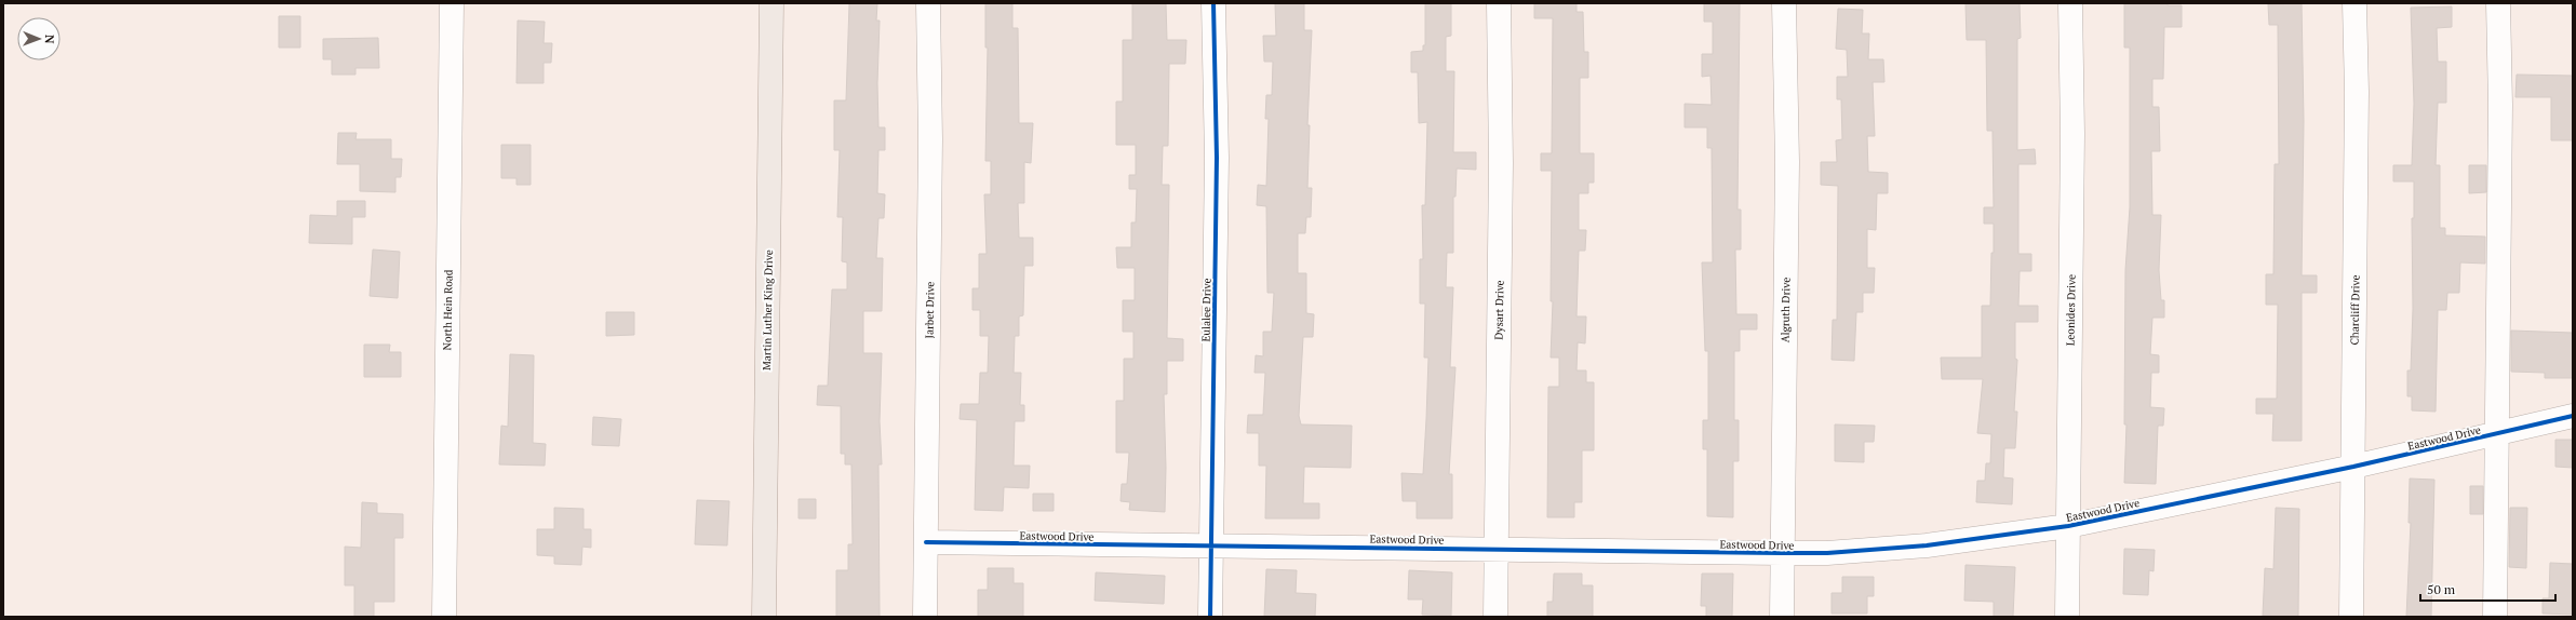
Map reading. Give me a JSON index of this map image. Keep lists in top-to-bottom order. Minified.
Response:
{"streets":{"main road":["Martin Luther King Drive"],"street":["North Hein Road","Jarbet Drive","Eulalee Drive","Dysart Drive","Algruth Drive","Leonides Drive","Charcliff Drive","Eastwood Drive"]},"crossings":[["Jarbet Drive","Eastwood Drive"],["Eulalee Drive","Eastwood Drive"],["Dysart Drive","Eastwood Drive"],["Algruth Drive","Eastwood Drive"],["Leonides Drive","Eastwood Drive"],["Charcliff Drive","Eastwood Drive"]],"scale_bar":"50 m","north":"right"}
